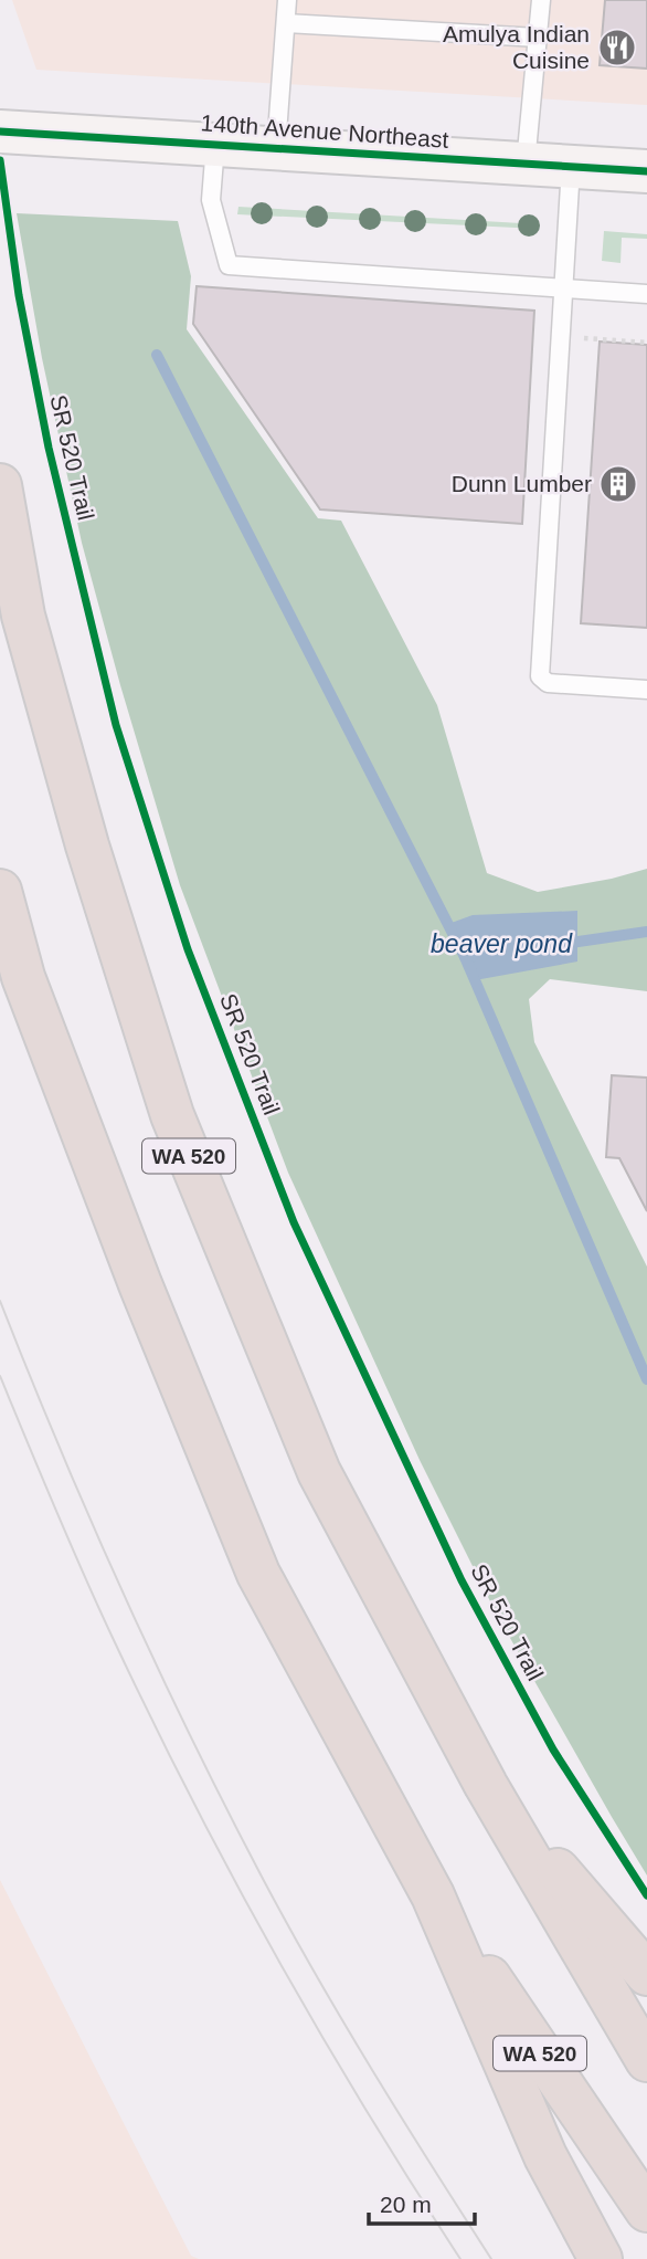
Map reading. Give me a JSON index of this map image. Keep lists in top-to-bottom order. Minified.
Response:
{"streets":{"highway":["WA 520"],"main road":["140th Avenue Northeast"],"cycle path":["SR 520 Trail"]},"water":["beaver pond"],"places":{"restaurant":["Amulya Indian Cuisine"],"building":["Dunn Lumber"]},"scale_bar":"20 m"}
